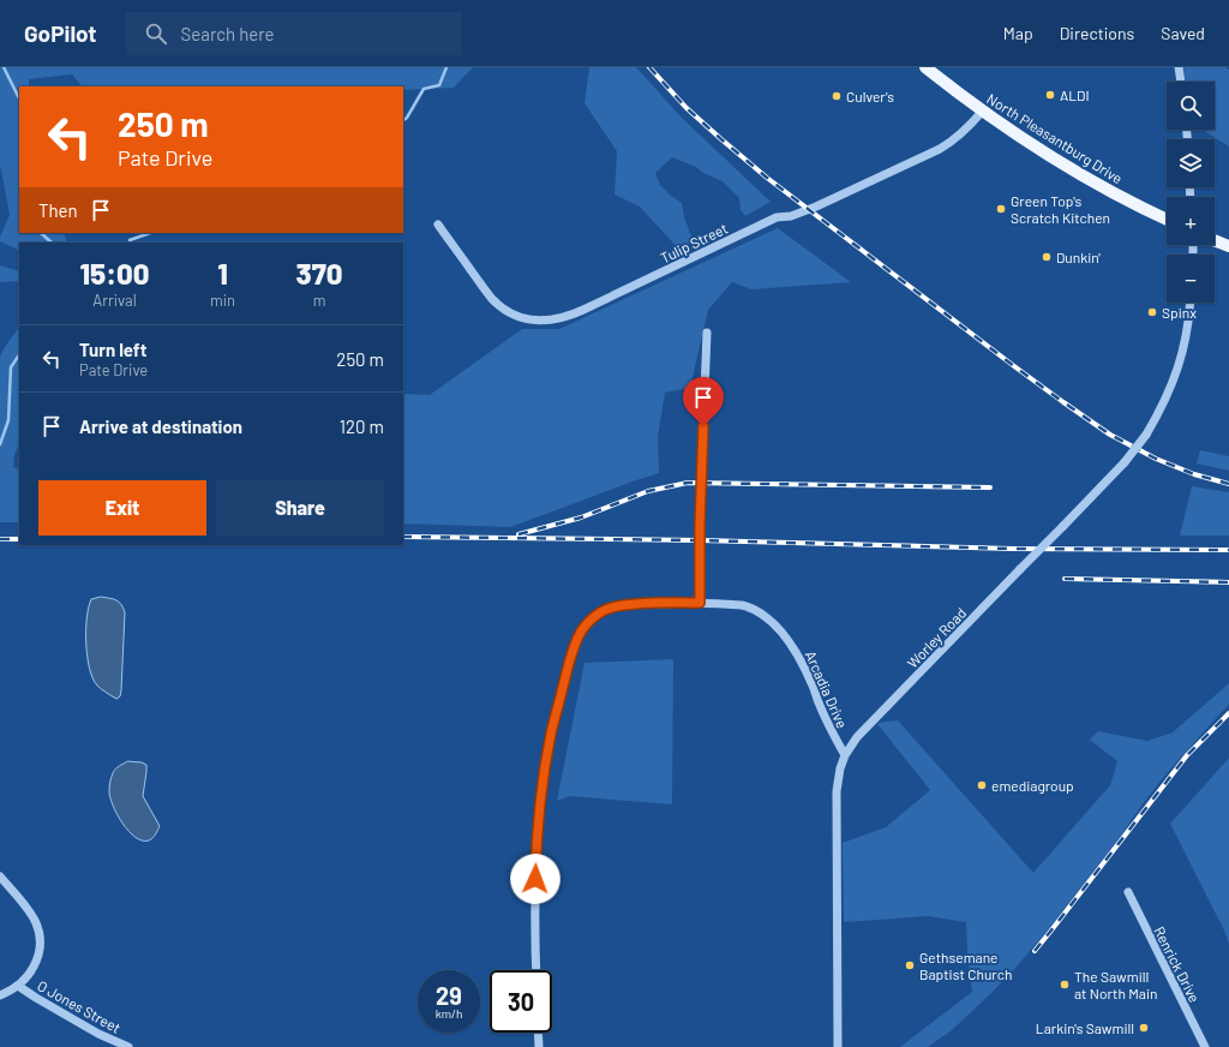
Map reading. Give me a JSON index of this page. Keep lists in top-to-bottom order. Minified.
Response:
{"streets":{"main road":["North Pleasantburg Drive"],"street":["Tulip Street","Worley Road","Arcadia Drive","Renrick Drive","O Jones Street"]},"crossings":[["North Pleasantburg Drive","Tulip Street"],["Worley Road","Arcadia Drive"]],"places":["ALDI","Culver's","Green Top's Scratch Kitchen","Dunkin'","Spinx","emediagroup","Gethsemane Baptist Church","The Sawmill at North Main","Larkin's Sawmill"],"page":{"header":"GoPilot","search":"Search here","nav":["Map","Directions","Saved"],"map_buttons":["+","−"],"turn":["250 m","Pate Drive"],"then":"Then","eta":["15:00","Arrival","1","min","370","m"],"list":[{"name":"Turn left","note":"Pate Drive","value":"250 m"},{"name":"Arrive at destination","value":"120 m"}],"buttons":["Exit","Share"],"speed":"29 km/h","limit":"30"}}
